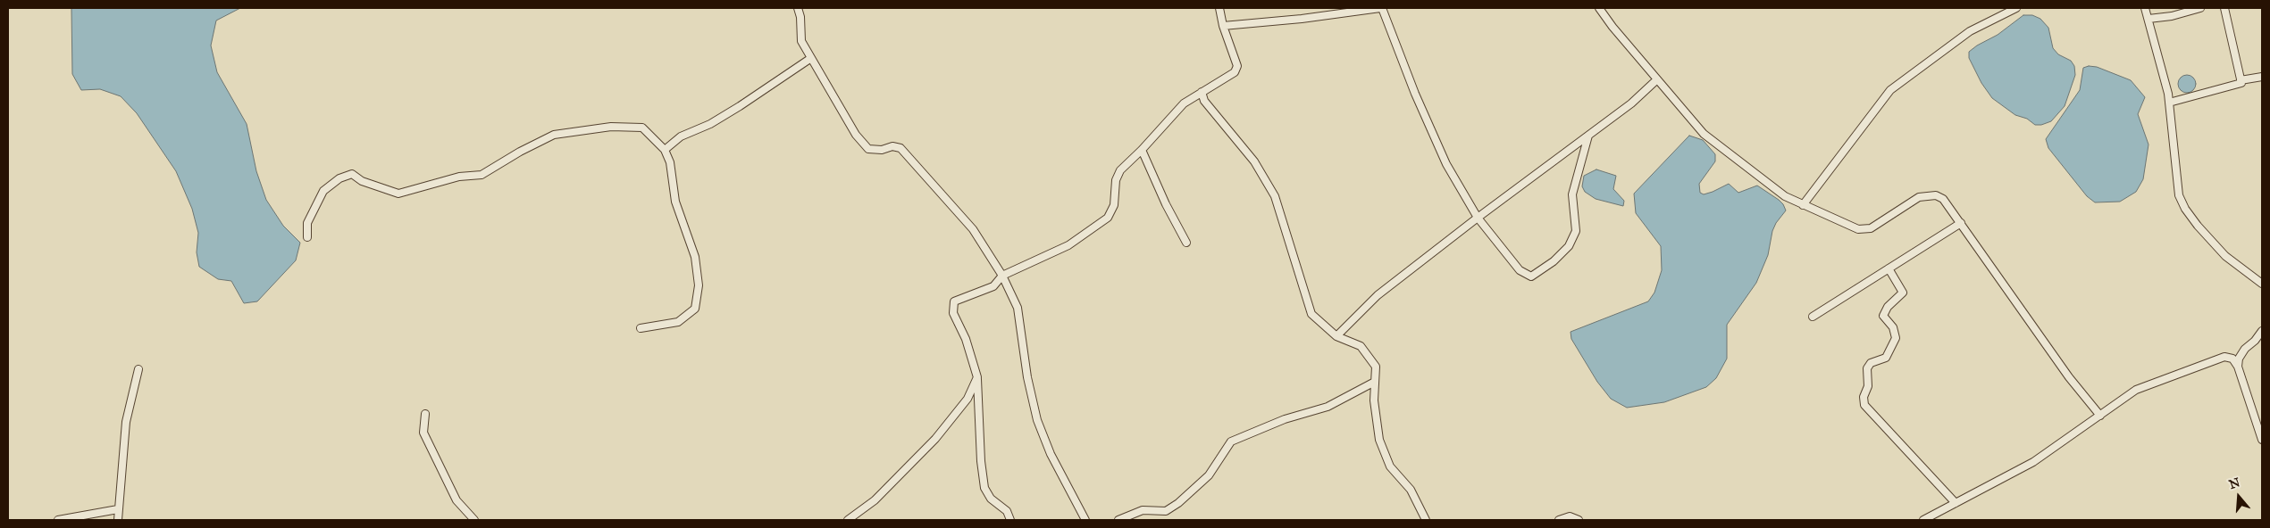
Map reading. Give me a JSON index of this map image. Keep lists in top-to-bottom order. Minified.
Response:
{"north":"top"}
